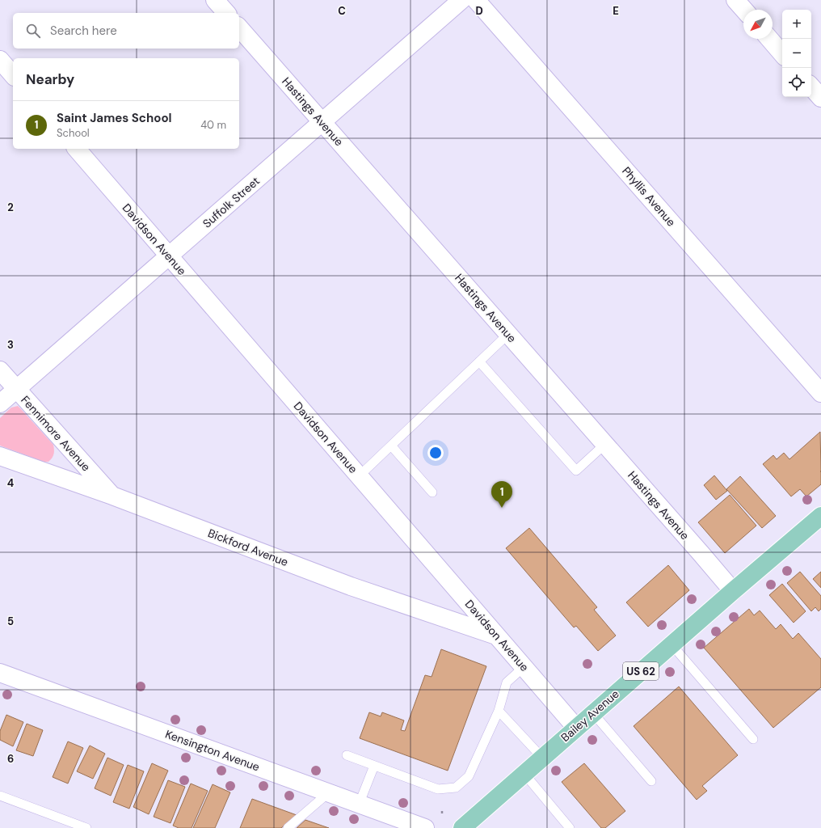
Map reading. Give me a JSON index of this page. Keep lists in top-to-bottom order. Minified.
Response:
{"streets":{"main road":["US 62","Bailey Avenue"],"street":["Hastings Avenue","Phyllis Avenue","Suffolk Street","Davidson Avenue","Fennimore Avenue","Bickford Avenue","Kensington Avenue"]},"crossings":[["Hastings Avenue","Suffolk Street"],["Hastings Avenue","Bailey Avenue"],["Suffolk Street","Davidson Avenue"],["Suffolk Street","Fennimore Avenue"],["Davidson Avenue","Bickford Avenue"],["Davidson Avenue","Bailey Avenue"],["Fennimore Avenue","Bickford Avenue"]],"north":"bottom left","page":{"map_buttons":["+","−"],"search":"Search here","heading":"Nearby","list":[{"mark":"1","name":"Saint James School","note":"School","value":"40 m"}],"pins":"1"},"grid":{"columns":["C","D","E"],"rows":["2","3","4","5","6"]}}
